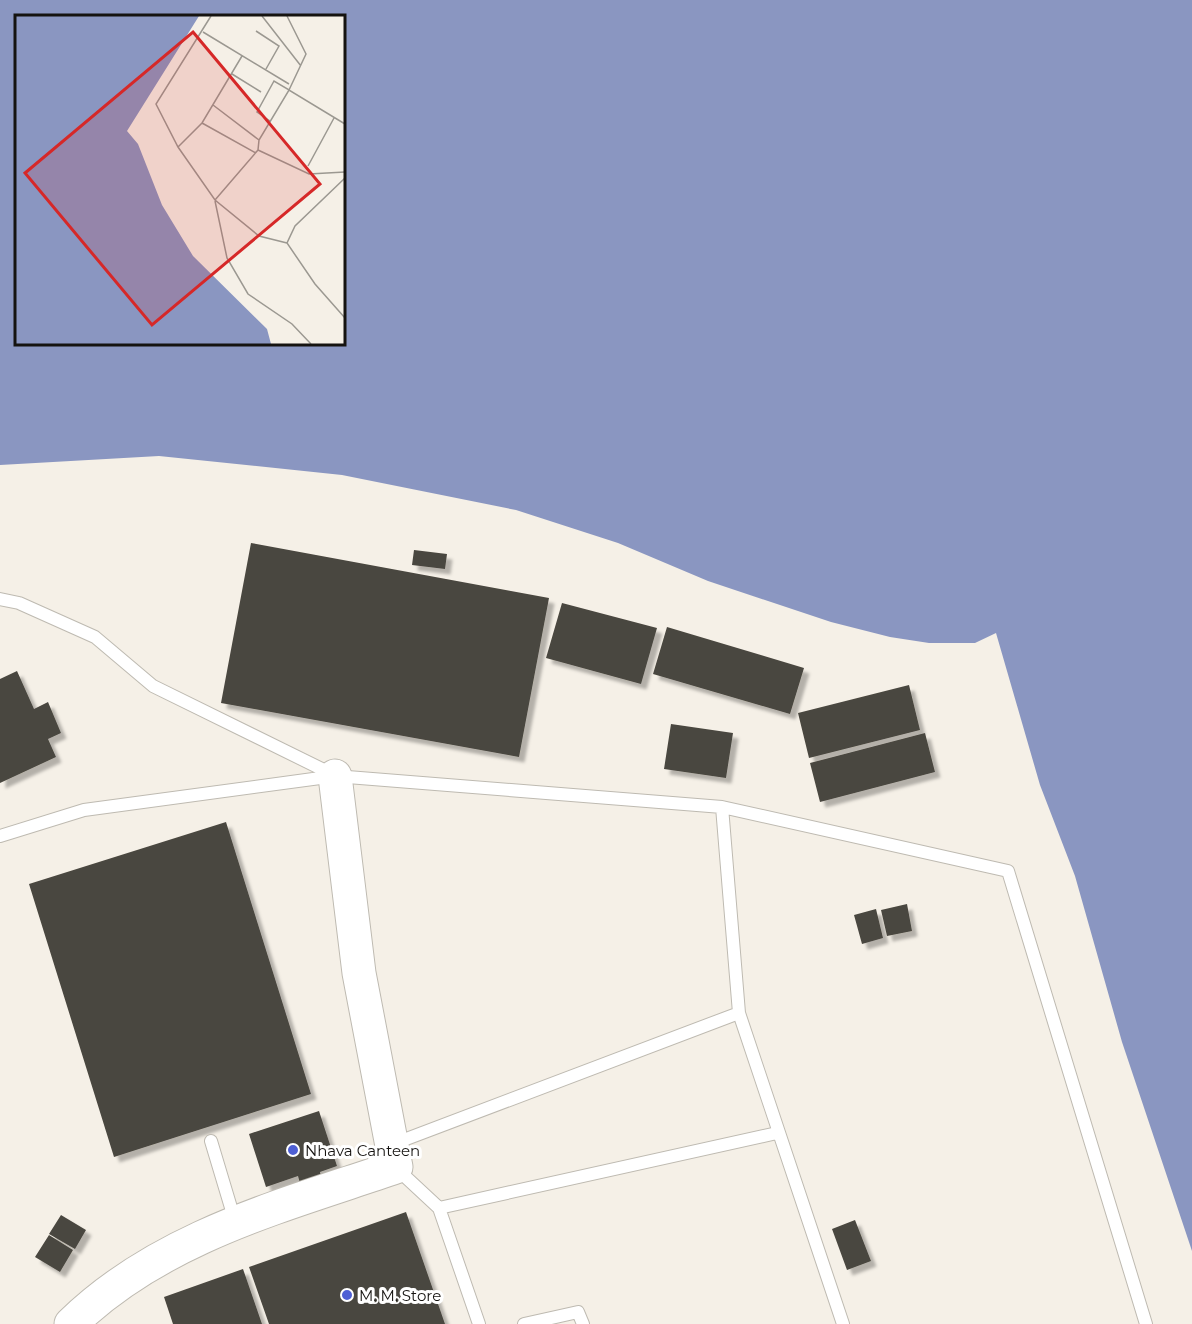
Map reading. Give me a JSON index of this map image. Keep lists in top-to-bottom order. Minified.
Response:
{"places":["Nhava Canteen","M. M. Store"]}
